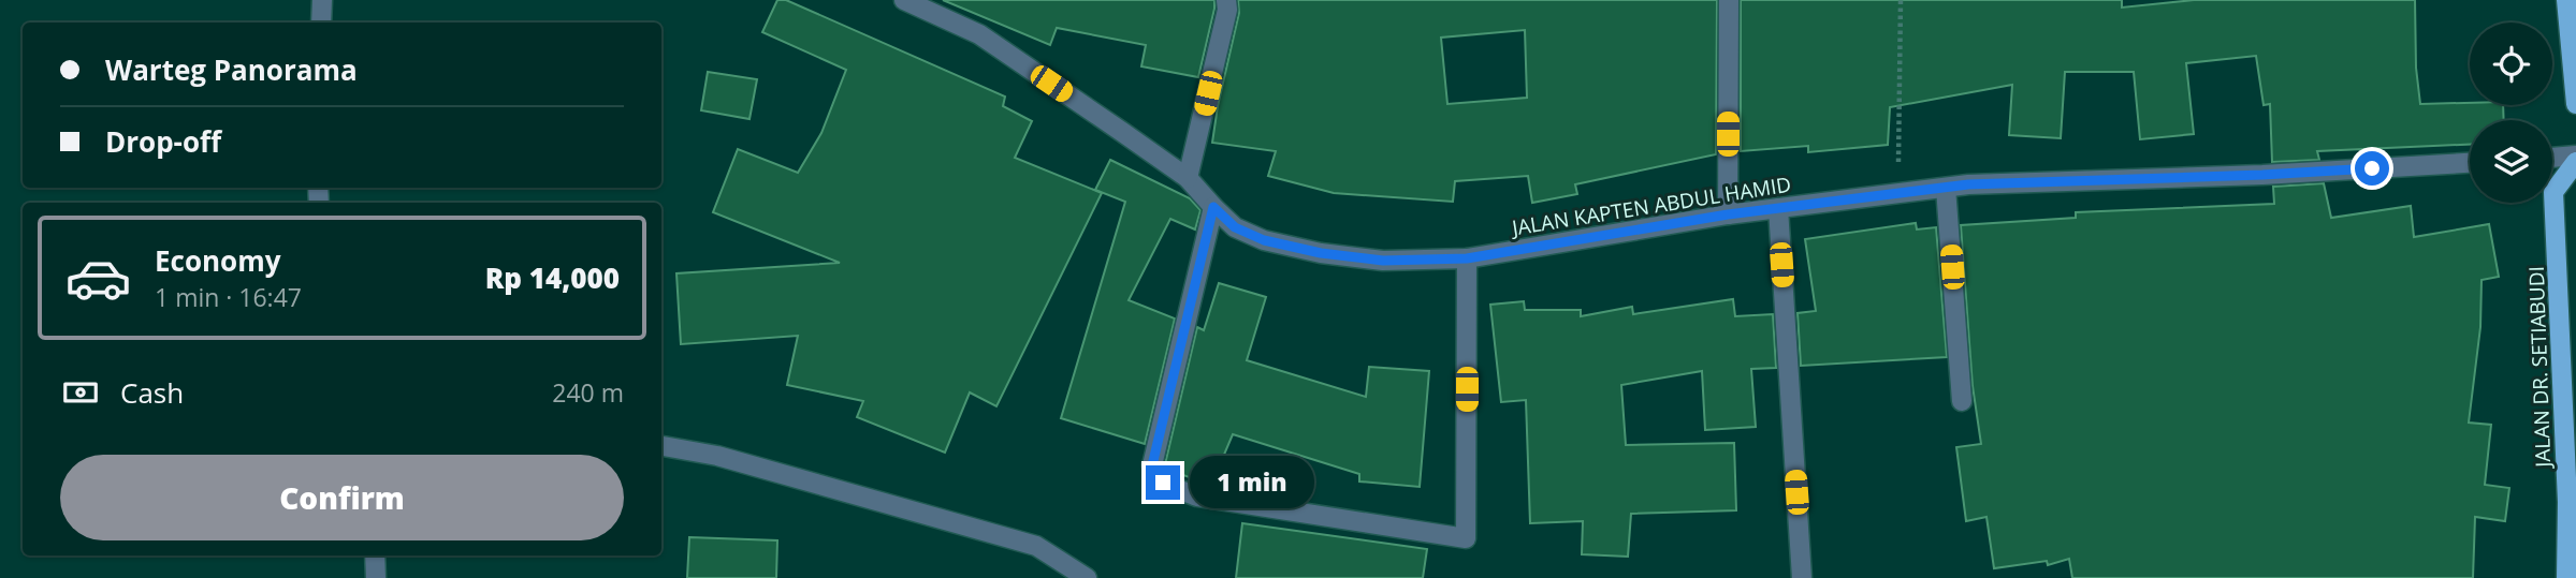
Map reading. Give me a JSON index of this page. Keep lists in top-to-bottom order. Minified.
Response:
{"streets":{"main road":["JALAN DR. SETIABUDI"],"street":["JALAN KAPTEN ABDUL HAMID"]},"page":{"banner":["Warteg Panorama","Drop-off"],"list":[{"name":"Economy","note":"1 min · 16:47","value":"Rp 14,000"}],"pay":["Cash","240 m"],"buttons":"Confirm","bubble":"1 min"}}
